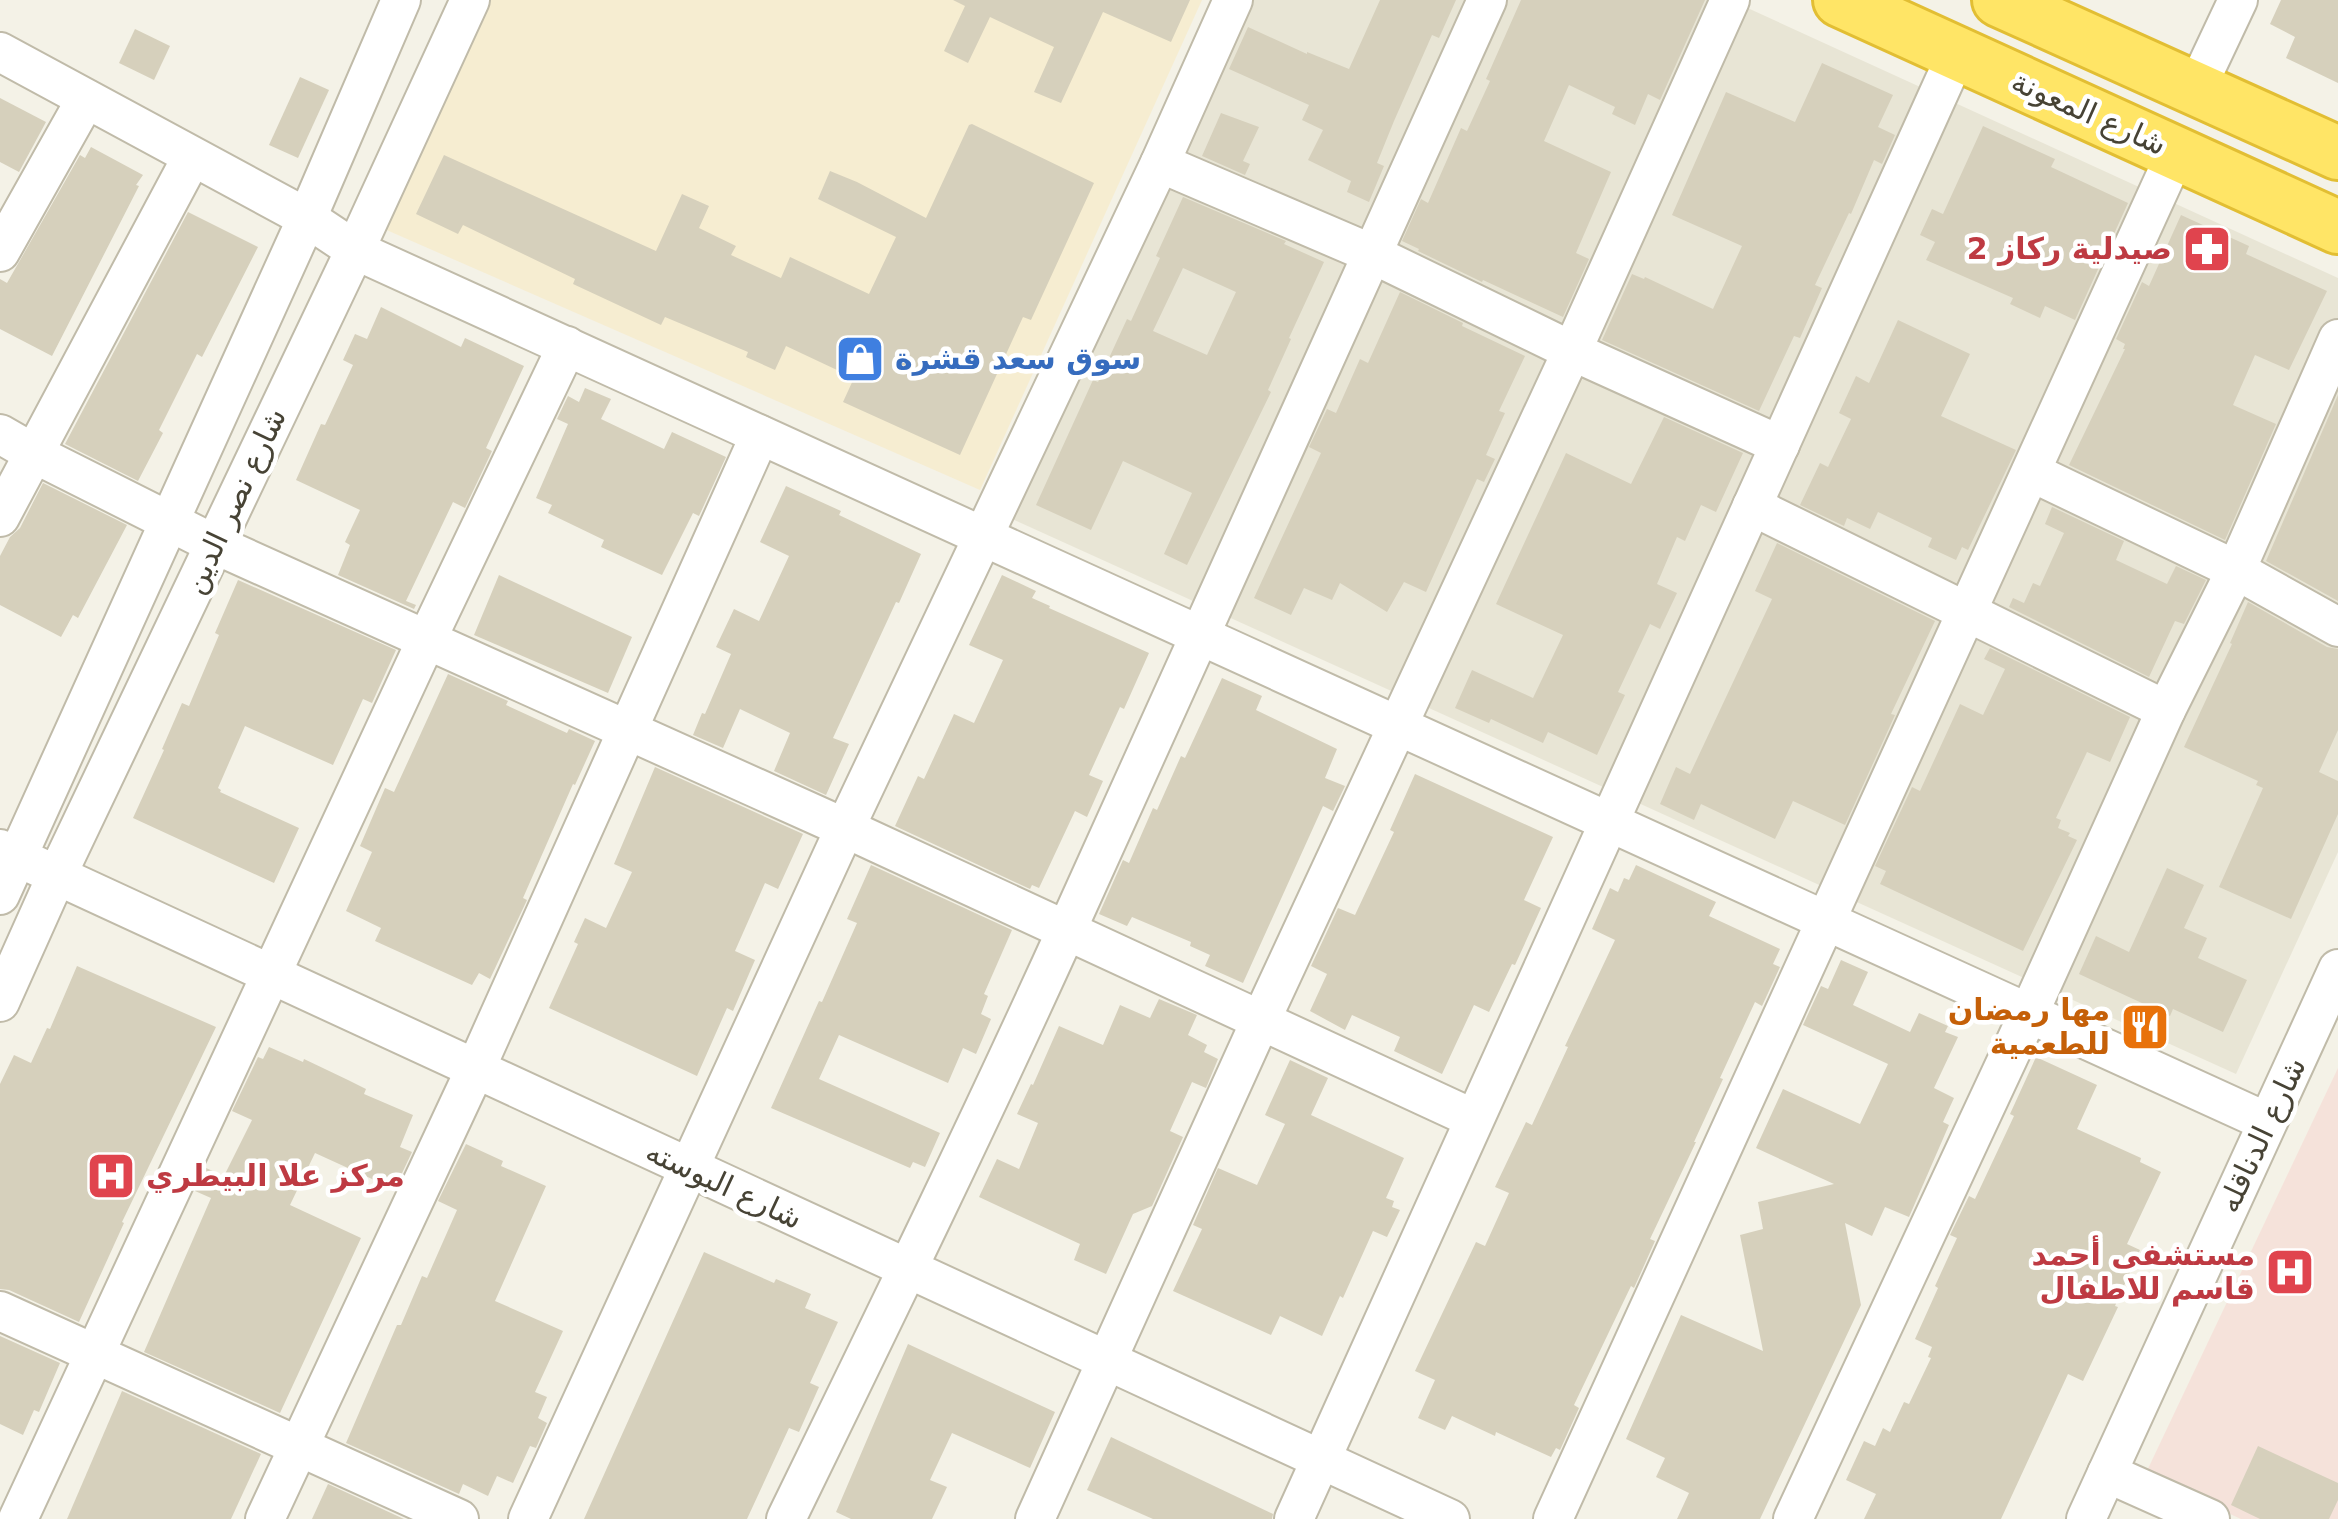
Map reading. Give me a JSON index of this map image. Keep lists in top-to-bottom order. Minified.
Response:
{"streets":{"highway":["شارع المعونة"],"street":["شارع نصر الدين","شارع الدناقله","شارع البوسته"]},"crossings":[["شارع نصر الدين","شارع البوسته"]],"places":{"pharmacy":["صيدلية ركاز 2"],"shop":["سوق سعد قشرة"],"restaurant":["مها رمضان للطعمية"],"hospital":["مركز علا البيطري","مستشفى أحمد قاسم للاطفال"]}}
